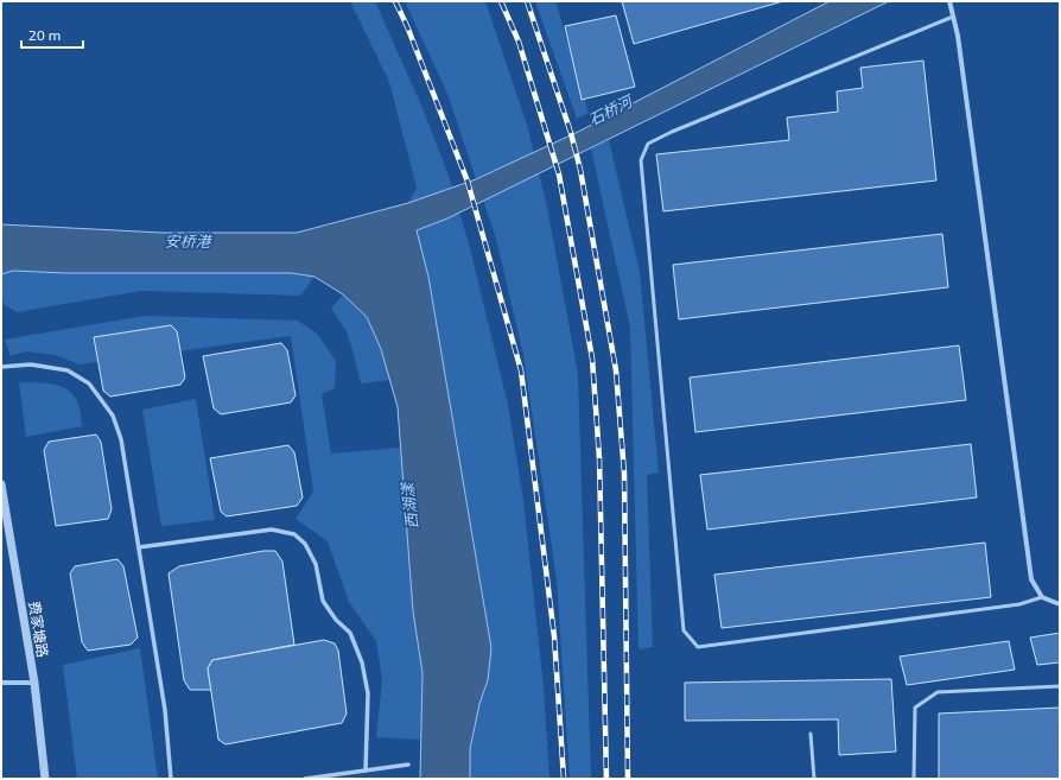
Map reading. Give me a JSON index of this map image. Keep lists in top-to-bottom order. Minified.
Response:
{"streets":{"street":["费家塘路"]},"water":["石桥河","安桥港","西湖漾"],"scale_bar":"20 m"}
